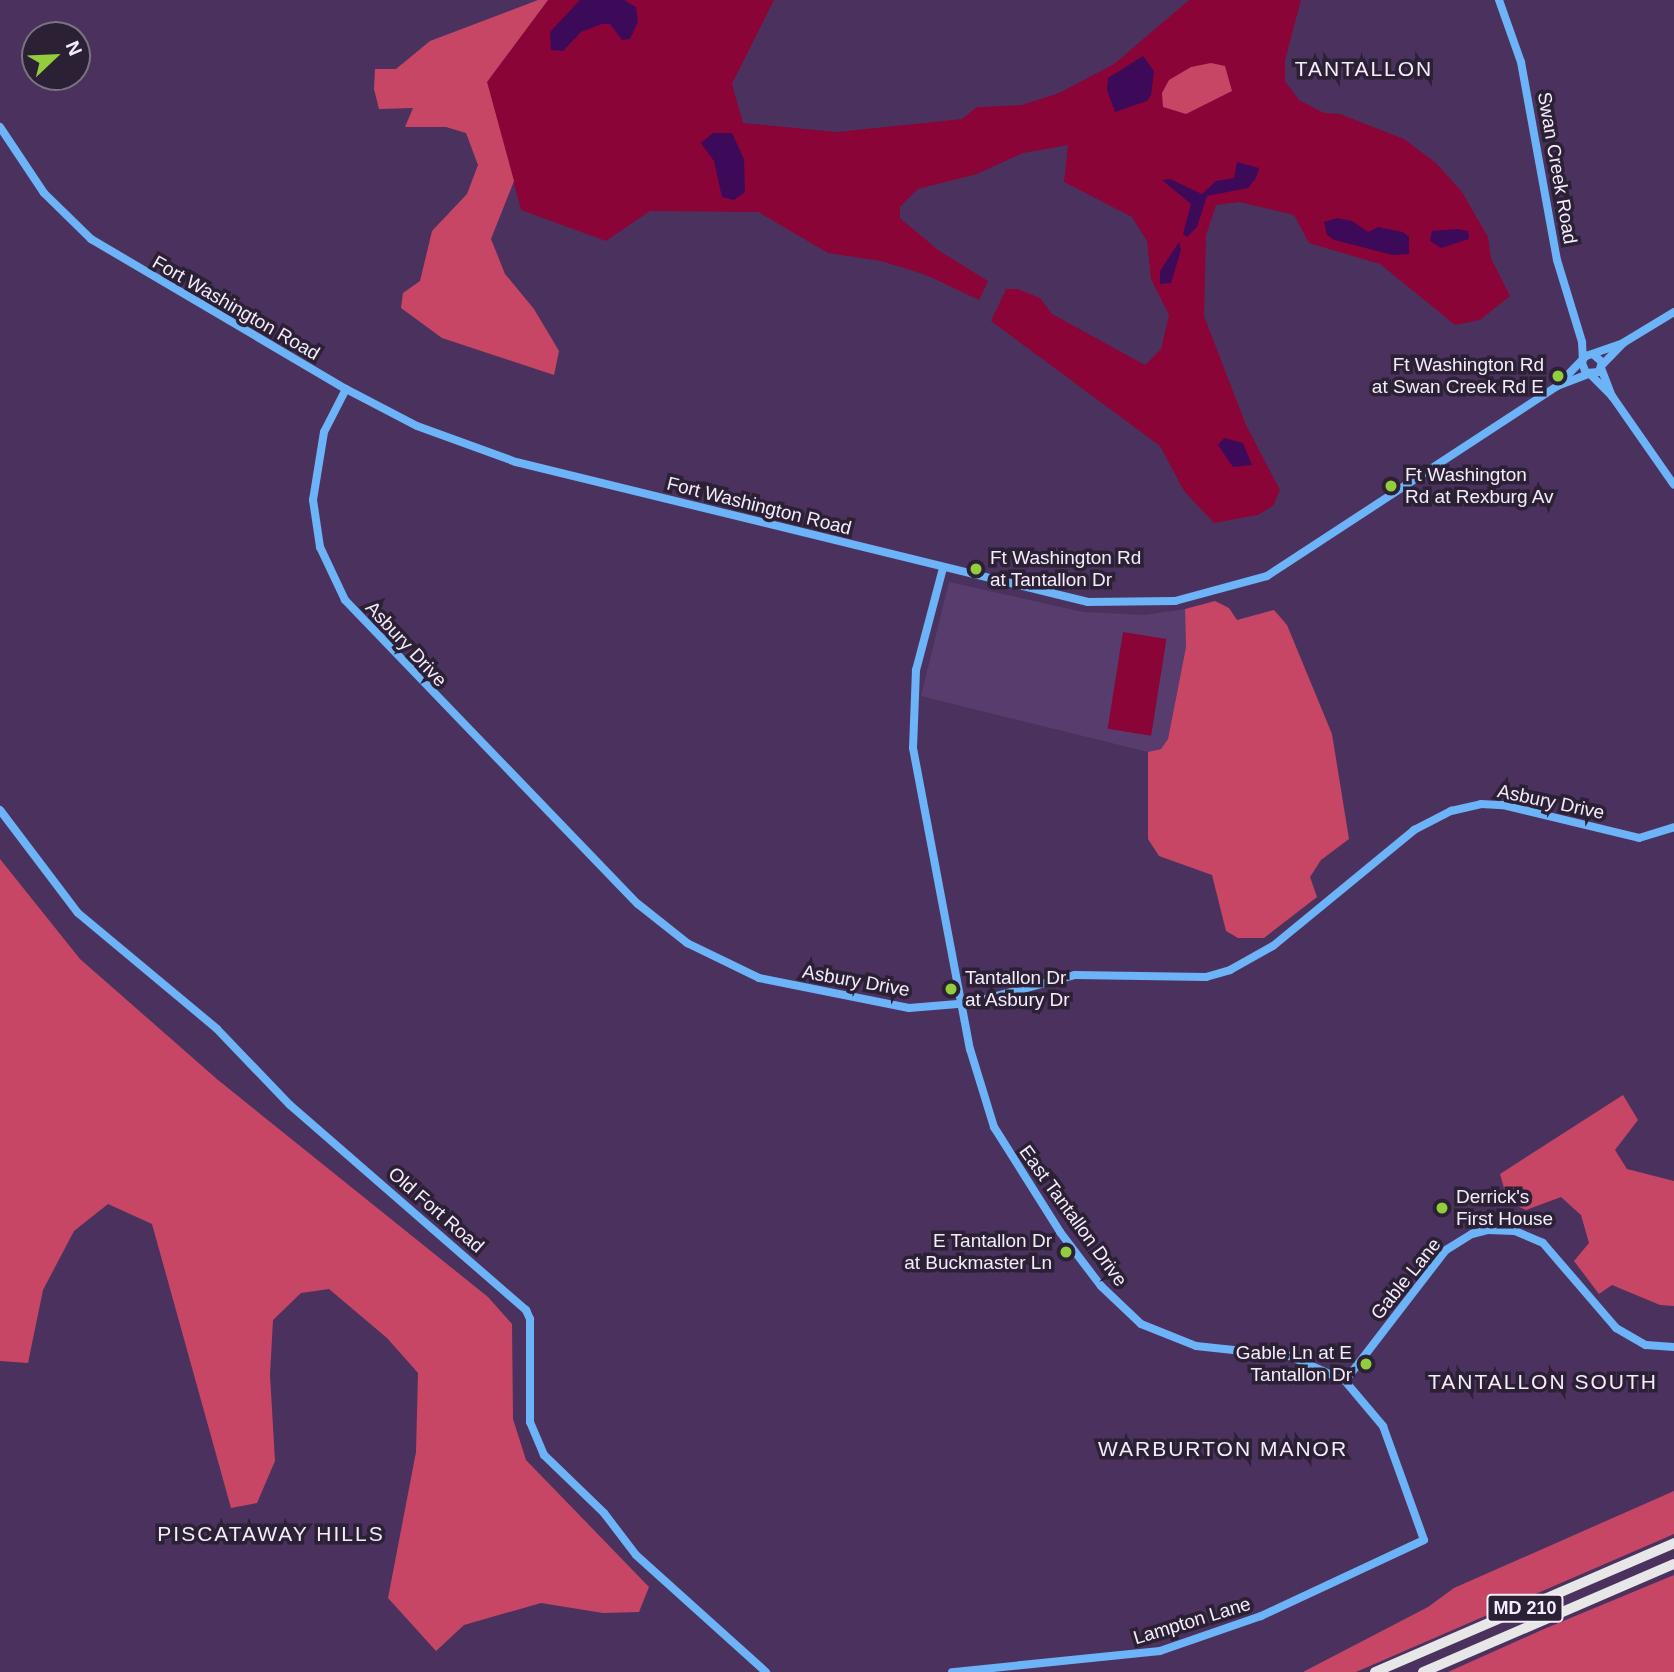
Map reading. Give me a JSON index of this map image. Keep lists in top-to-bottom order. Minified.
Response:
{"streets":{"highway":["MD 210"],"street":["Swan Creek Road","Fort Washington Road","Asbury Drive","Old Fort Road","East Tantallon Drive","Gable Lane","Lampton Lane"]},"crossings":[["Swan Creek Road","Fort Washington Road"],["Fort Washington Road","Asbury Drive"],["Fort Washington Road","East Tantallon Drive"],["Asbury Drive","East Tantallon Drive"],["East Tantallon Drive","Gable Lane"],["East Tantallon Drive","Lampton Lane"]],"districts":["TANTALLON","TANTALLON SOUTH","WARBURTON MANOR","PISCATAWAY HILLS"],"places":["Ft Washington Rd at Swan Creek Rd E","Ft Washington Rd at Rexburg Av","Ft Washington Rd at Tantallon Dr","Tantallon Dr at Asbury Dr","Derrick's First House","E Tantallon Dr at Buckmaster Ln","Gable Ln at E Tantallon Dr"],"north":"top right"}
